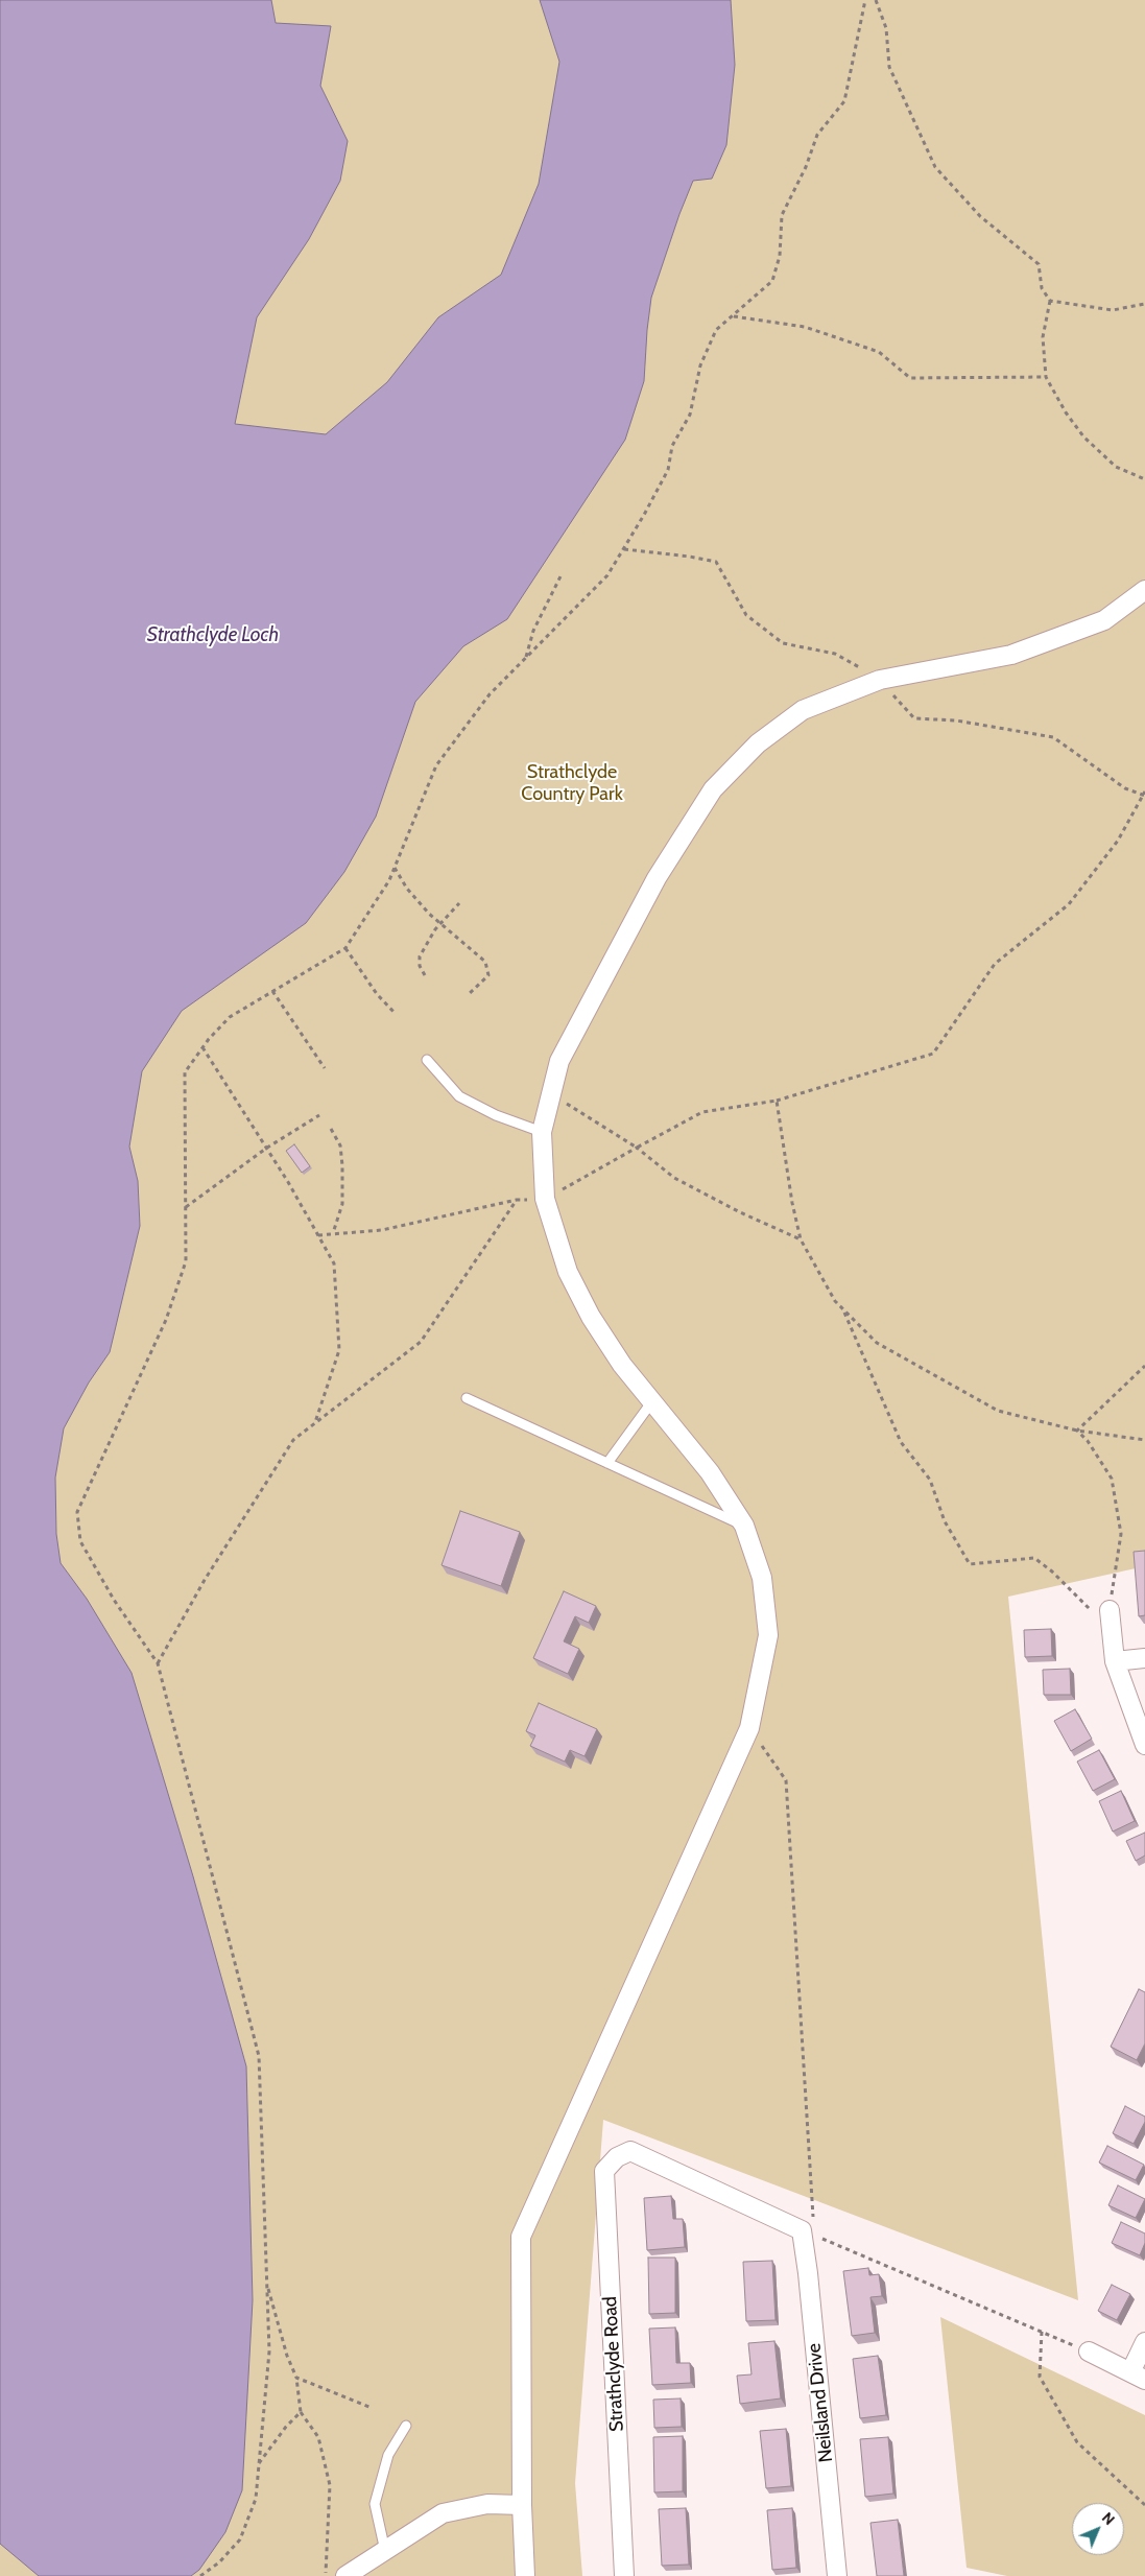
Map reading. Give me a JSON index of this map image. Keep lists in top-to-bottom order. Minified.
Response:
{"streets":{"street":["Strathclyde Road","Neilsland Drive"]},"crossings":[["Strathclyde Road","Neilsland Drive"]],"water":["Strathclyde Loch"],"parks":["Strathclyde Country Park"],"north":"top right"}
